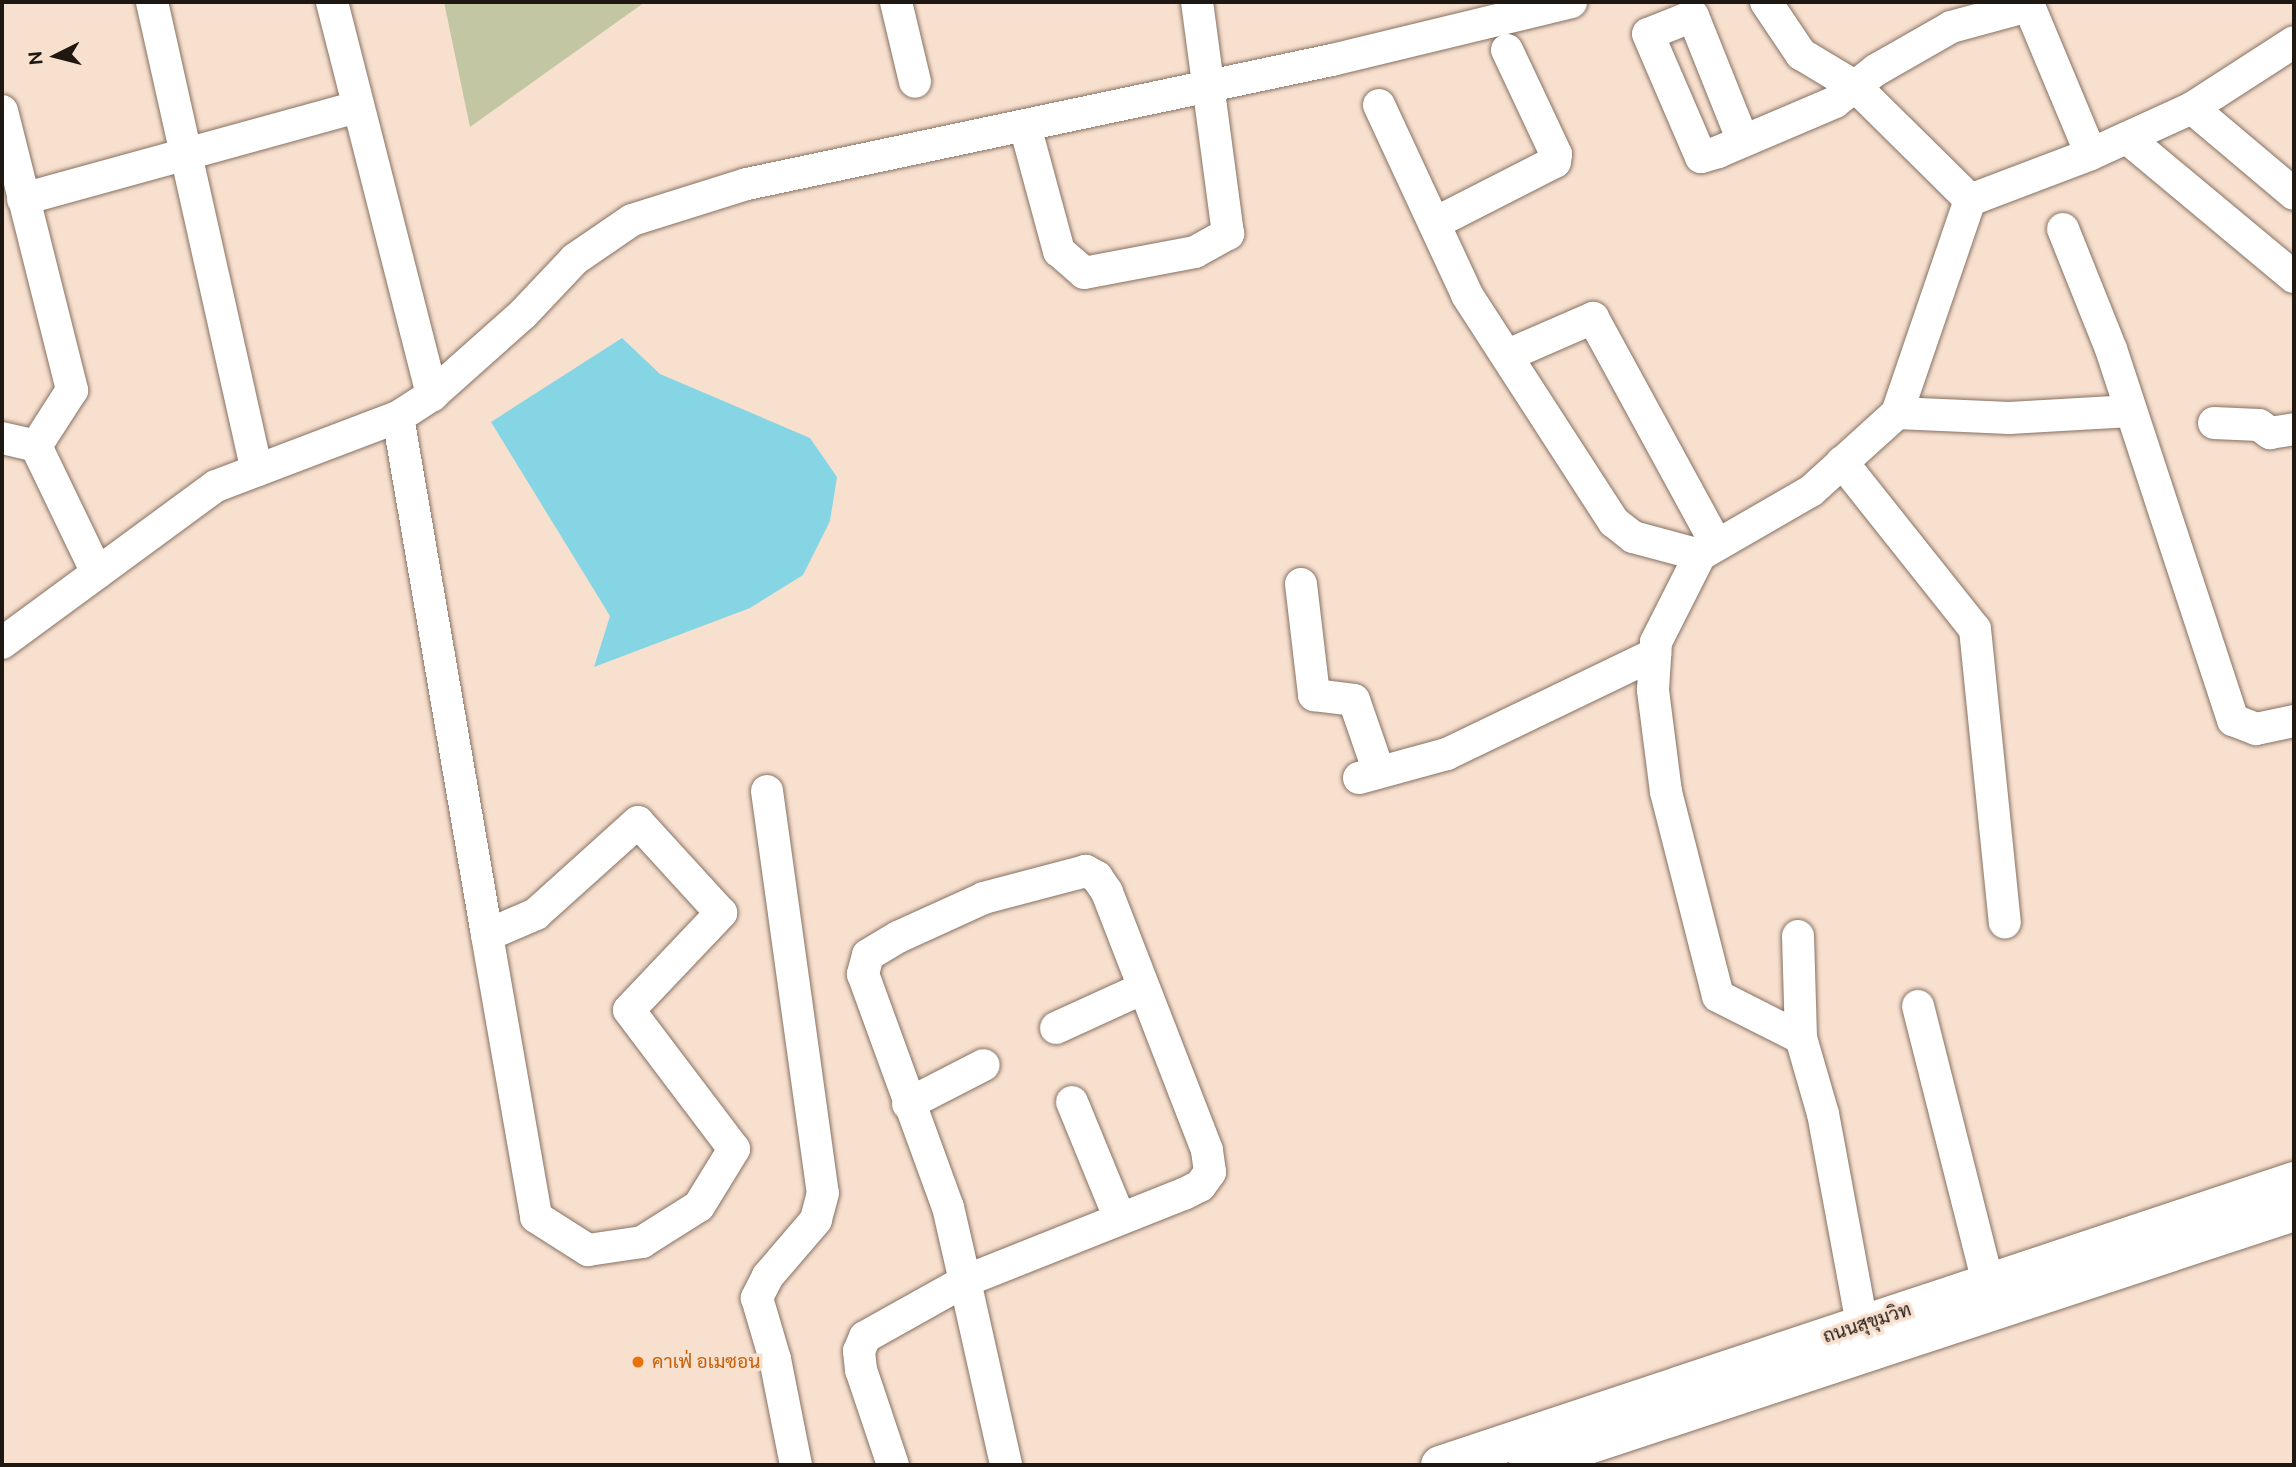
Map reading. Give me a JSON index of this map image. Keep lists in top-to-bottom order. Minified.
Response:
{"streets":{"main road":["ถนนสุขุมวิท"]},"places":["คาเฟ่ อเมซอน"],"north":"left"}
